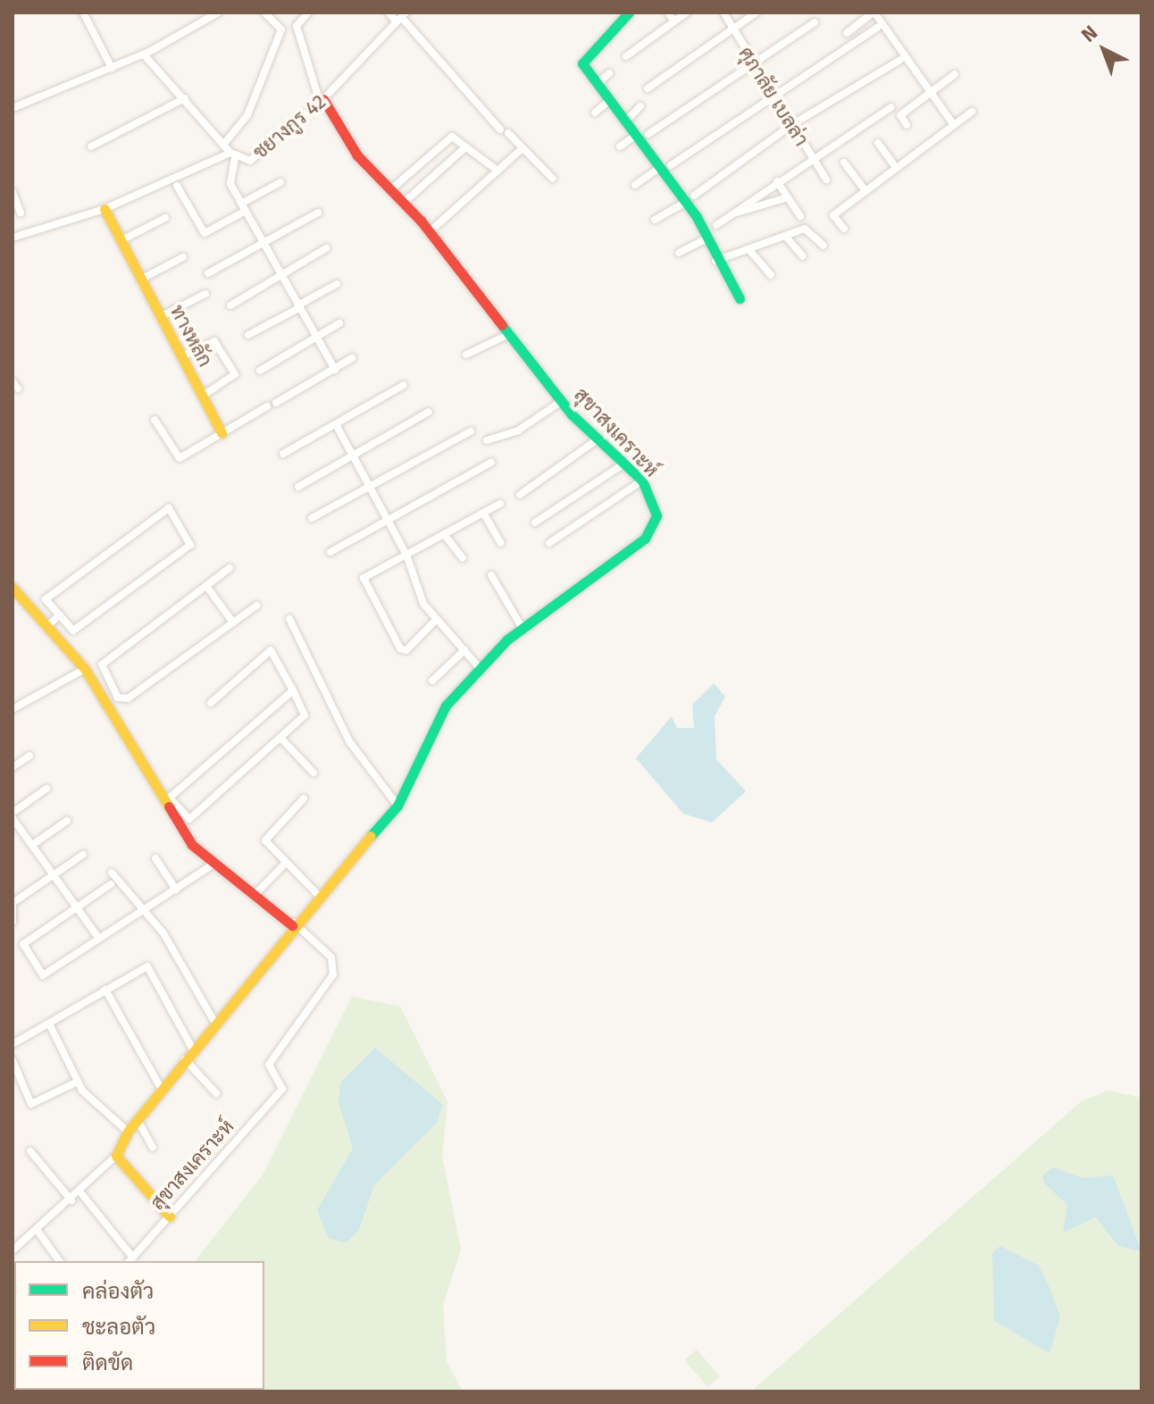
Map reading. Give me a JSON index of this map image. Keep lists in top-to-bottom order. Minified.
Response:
{"streets":{"street":["ศุภาลัย เบลล่า","ชยางกูร 42","ทางหลัก","สุขาสงเคราะห์"]},"crossings":[["ชยางกูร 42","สุขาสงเคราะห์"]],"legend":["คล่องตัว","ชะลอตัว","ติดขัด"],"north":"top left"}
